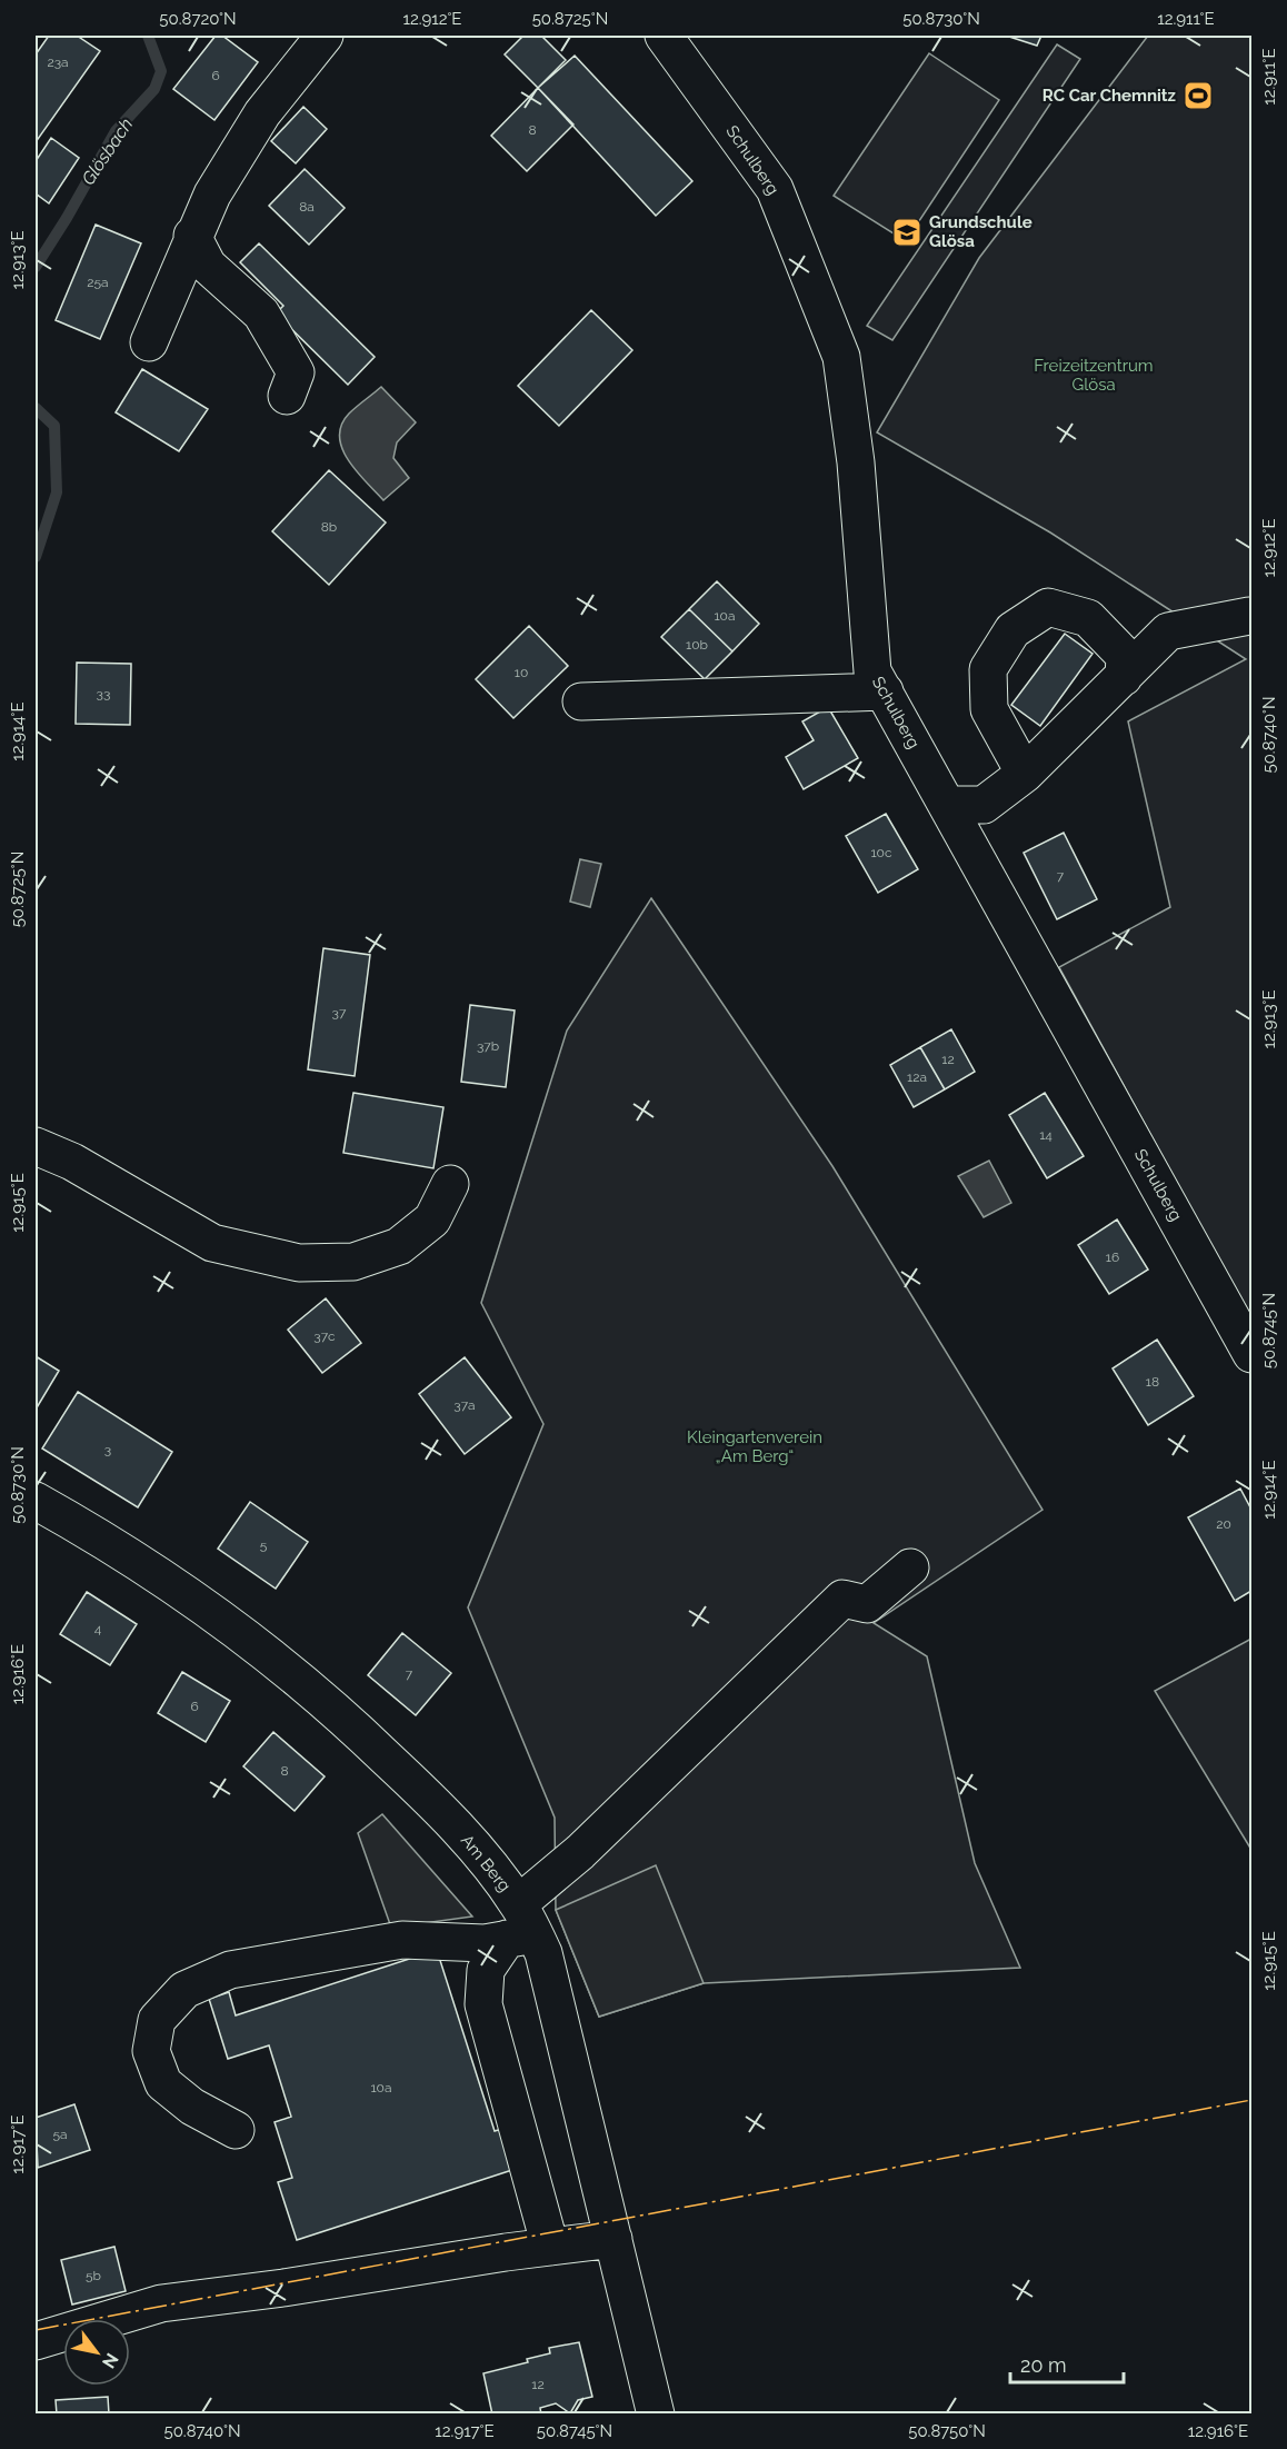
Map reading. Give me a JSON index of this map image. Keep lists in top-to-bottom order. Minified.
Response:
{"streets":{"street":["Schulberg","Am Berg"]},"water":["Glösbach"],"parks":["Freizeitzentrum Glösa","Kleingartenverein „Am Berg“"],"places":{"sports":["RC Car Chemnitz"],"school or university":["Grundschule Glösa"]},"house_numbers":["23a","6","8","8a","25a","8b","10a","10b","10","33","10c","7","37","37b","12","12a","14","16","37c","18","37a","3","20","5","4","7","6","8","10a","5a","5b","12"],"scale_bar":"20 m","north":"bottom right","coordinates":["50.8720°N","12.912°E","50.8725°N","50.8730°N","12.911°E","12.913°E","12.914°E","50.8740°N","12.915°E","50.8745°N","12.916°E","12.917°E","50.8750°N"]}
